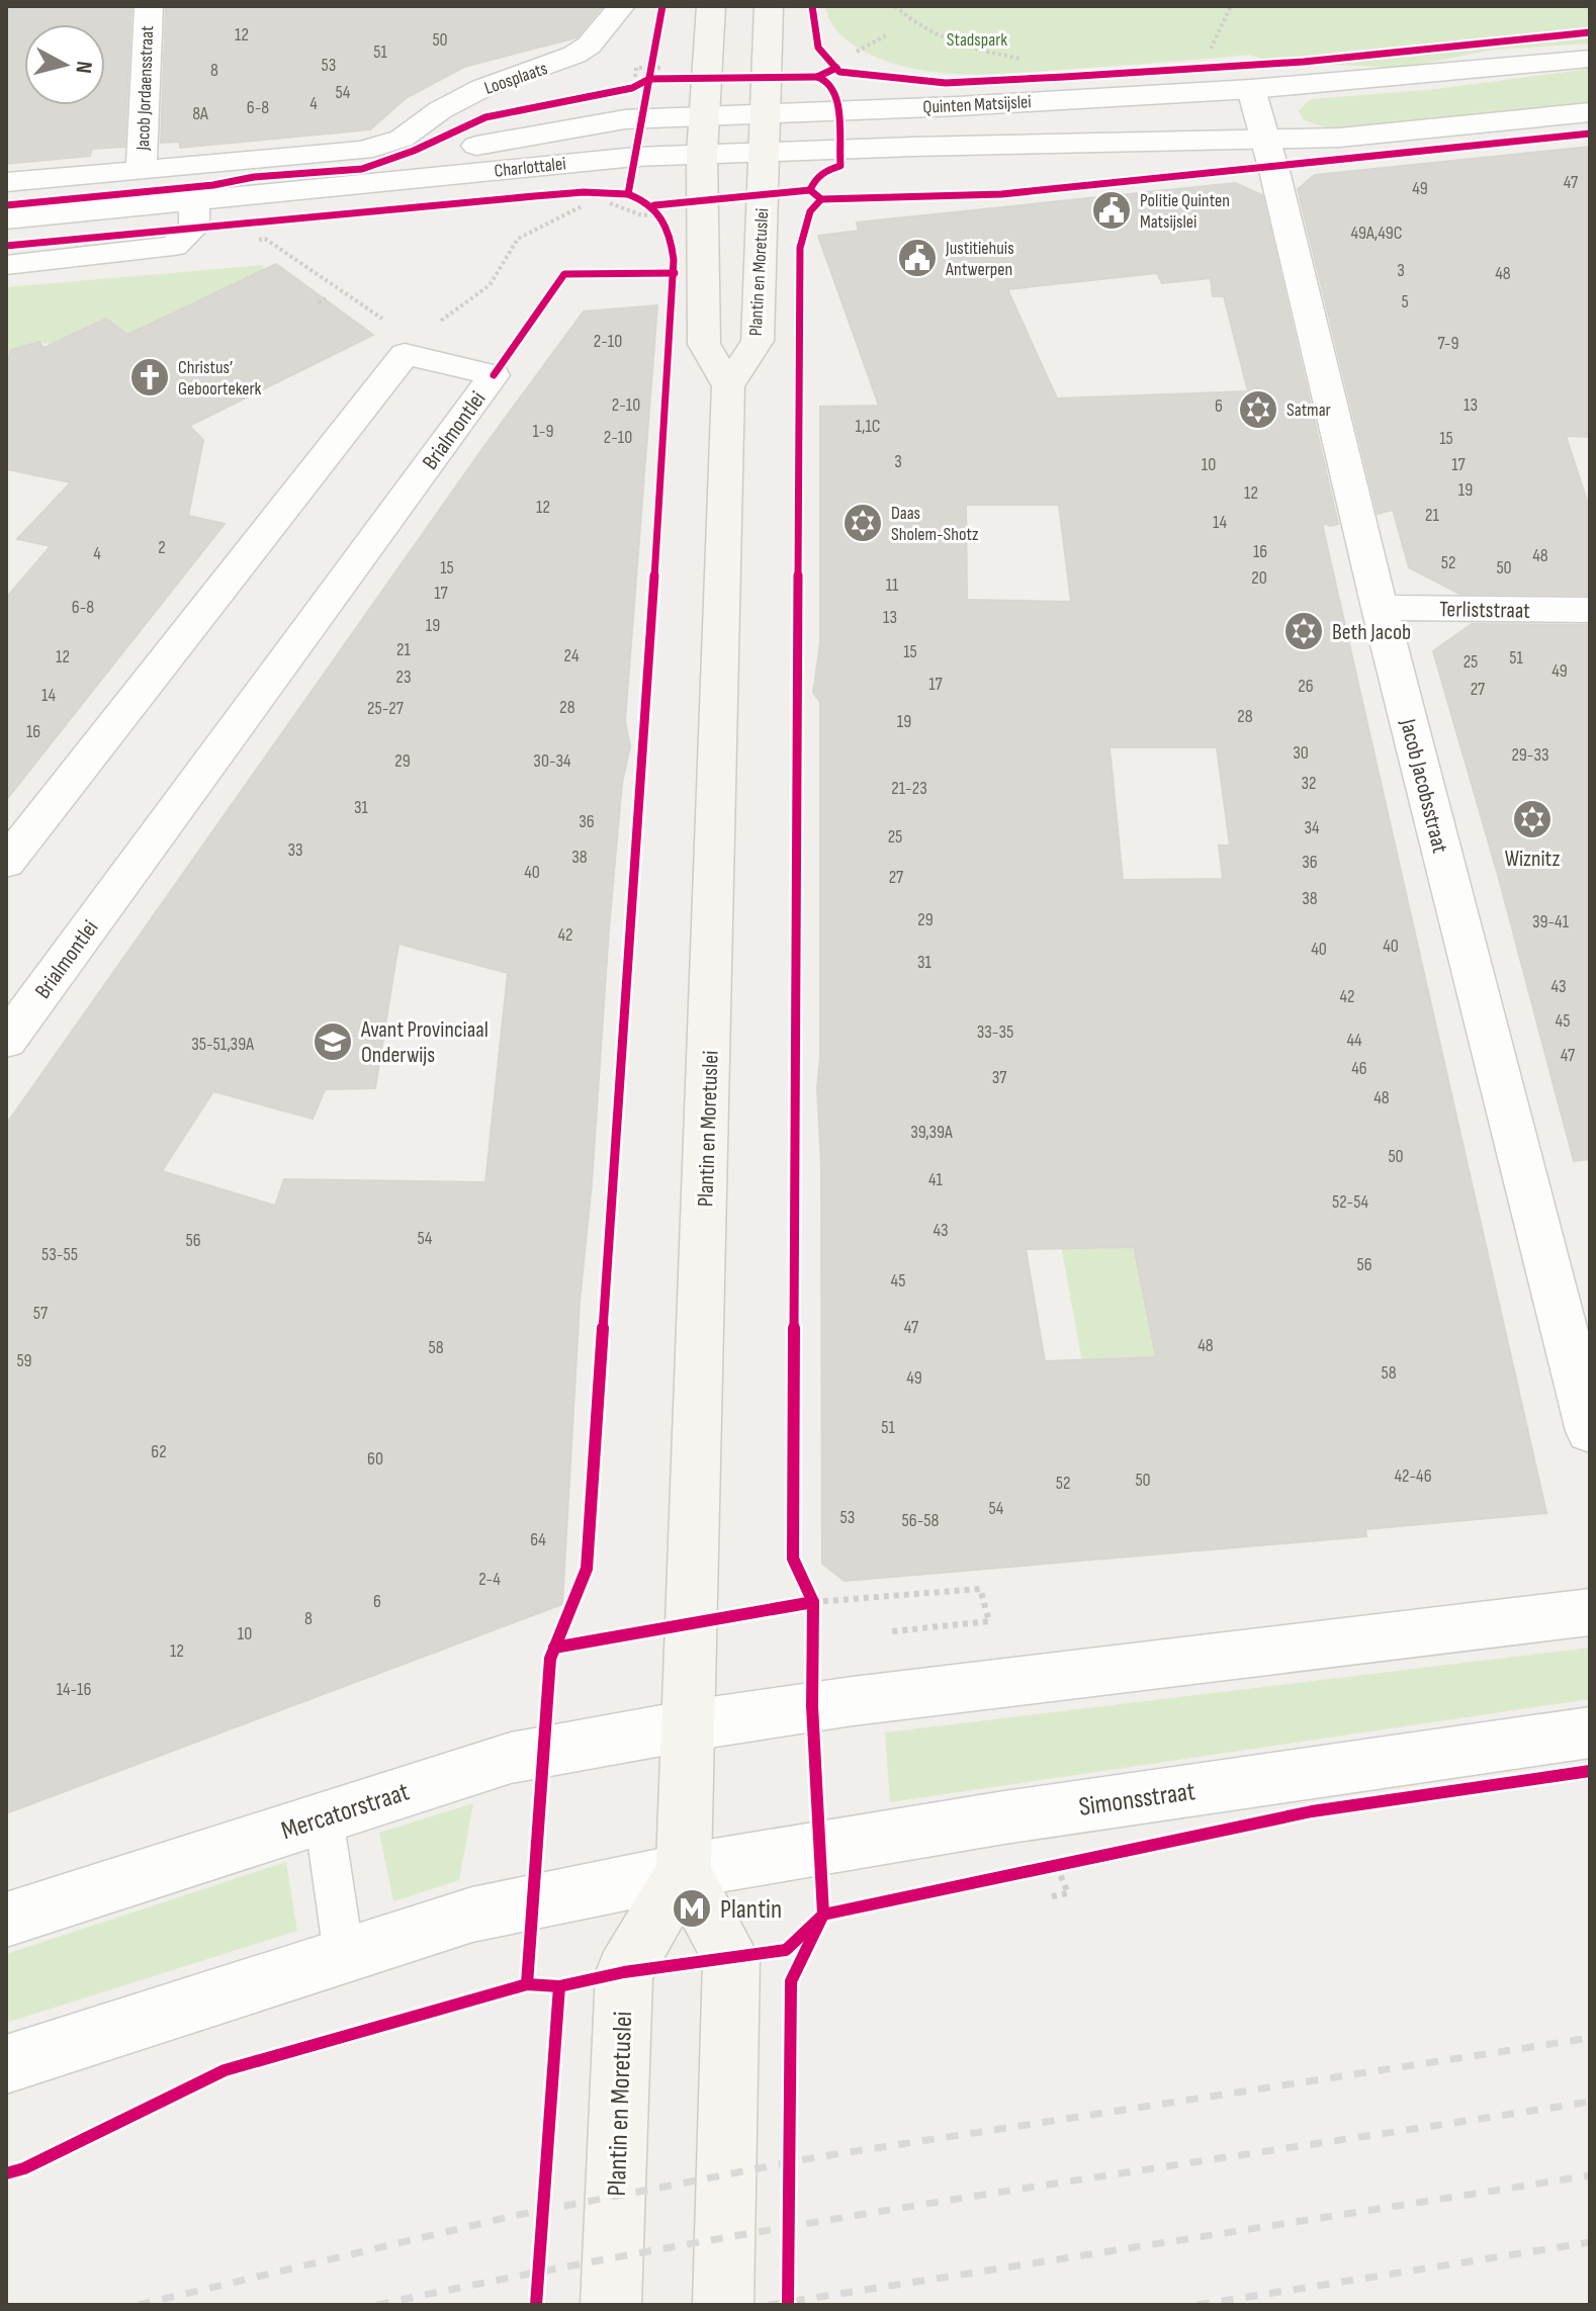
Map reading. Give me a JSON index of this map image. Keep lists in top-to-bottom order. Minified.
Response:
{"streets":{"main road":["Plantin en Moretuslei"],"street":["Loosplaats","Jacob Jordaensstraat","Quinten Matsijslei","Charlottalei","Brialmontlei","Terliststraat","Jacob Jacobsstraat","Simonsstraat","Mercatorstraat"]},"crossings":[["Quinten Matsijslei","Charlottalei"],["Quinten Matsijslei","Plantin en Moretuslei"],["Quinten Matsijslei","Jacob Jacobsstraat"],["Charlottalei","Plantin en Moretuslei"],["Plantin en Moretuslei","Simonsstraat"],["Plantin en Moretuslei","Mercatorstraat"],["Terliststraat","Jacob Jacobsstraat"]],"parks":["Stadspark"],"places":{"public building":["Politie Quinten Matsijslei","Justitiehuis Antwerpen"],"church":["Christus’ Geboortekerk"],"synagogue":["Satmar","Daas Sholem-Shotz","Beth Jacob","Wiznitz"],"school or university":["Avant Provinciaal Onderwijs"],"metro station":["Plantin"]},"house_numbers":["12","50","51","53","8","54","4","6-8","8A","47","49","49A,49C","3","48","5","2-10","7-9","2-10","13","6","1,1C","1-9","2-10","15","3","10","17","19","12","12","21","14","2","16","4","48","52","15","50","20","11","17","6-8","13","19","21","15","24","12","51","25","49","23","17","26","27","14","28","25-27","28","19","16","30","29-33","29","30-34","32","21-23","31","36","34","25","33","38","36","40","27","38","29","39-41","42","40","40","31","43","42","45","33-35","44","35-51,39A","47","46","37","48","39,39A","50","41","52-54","43","54","56","53-55","56","45","57","47","48","58","59","58","49","51","62","60","42-46","50","52","54","53","56-58","64","2-4","6","8","10","12","14-16"],"north":"right"}
